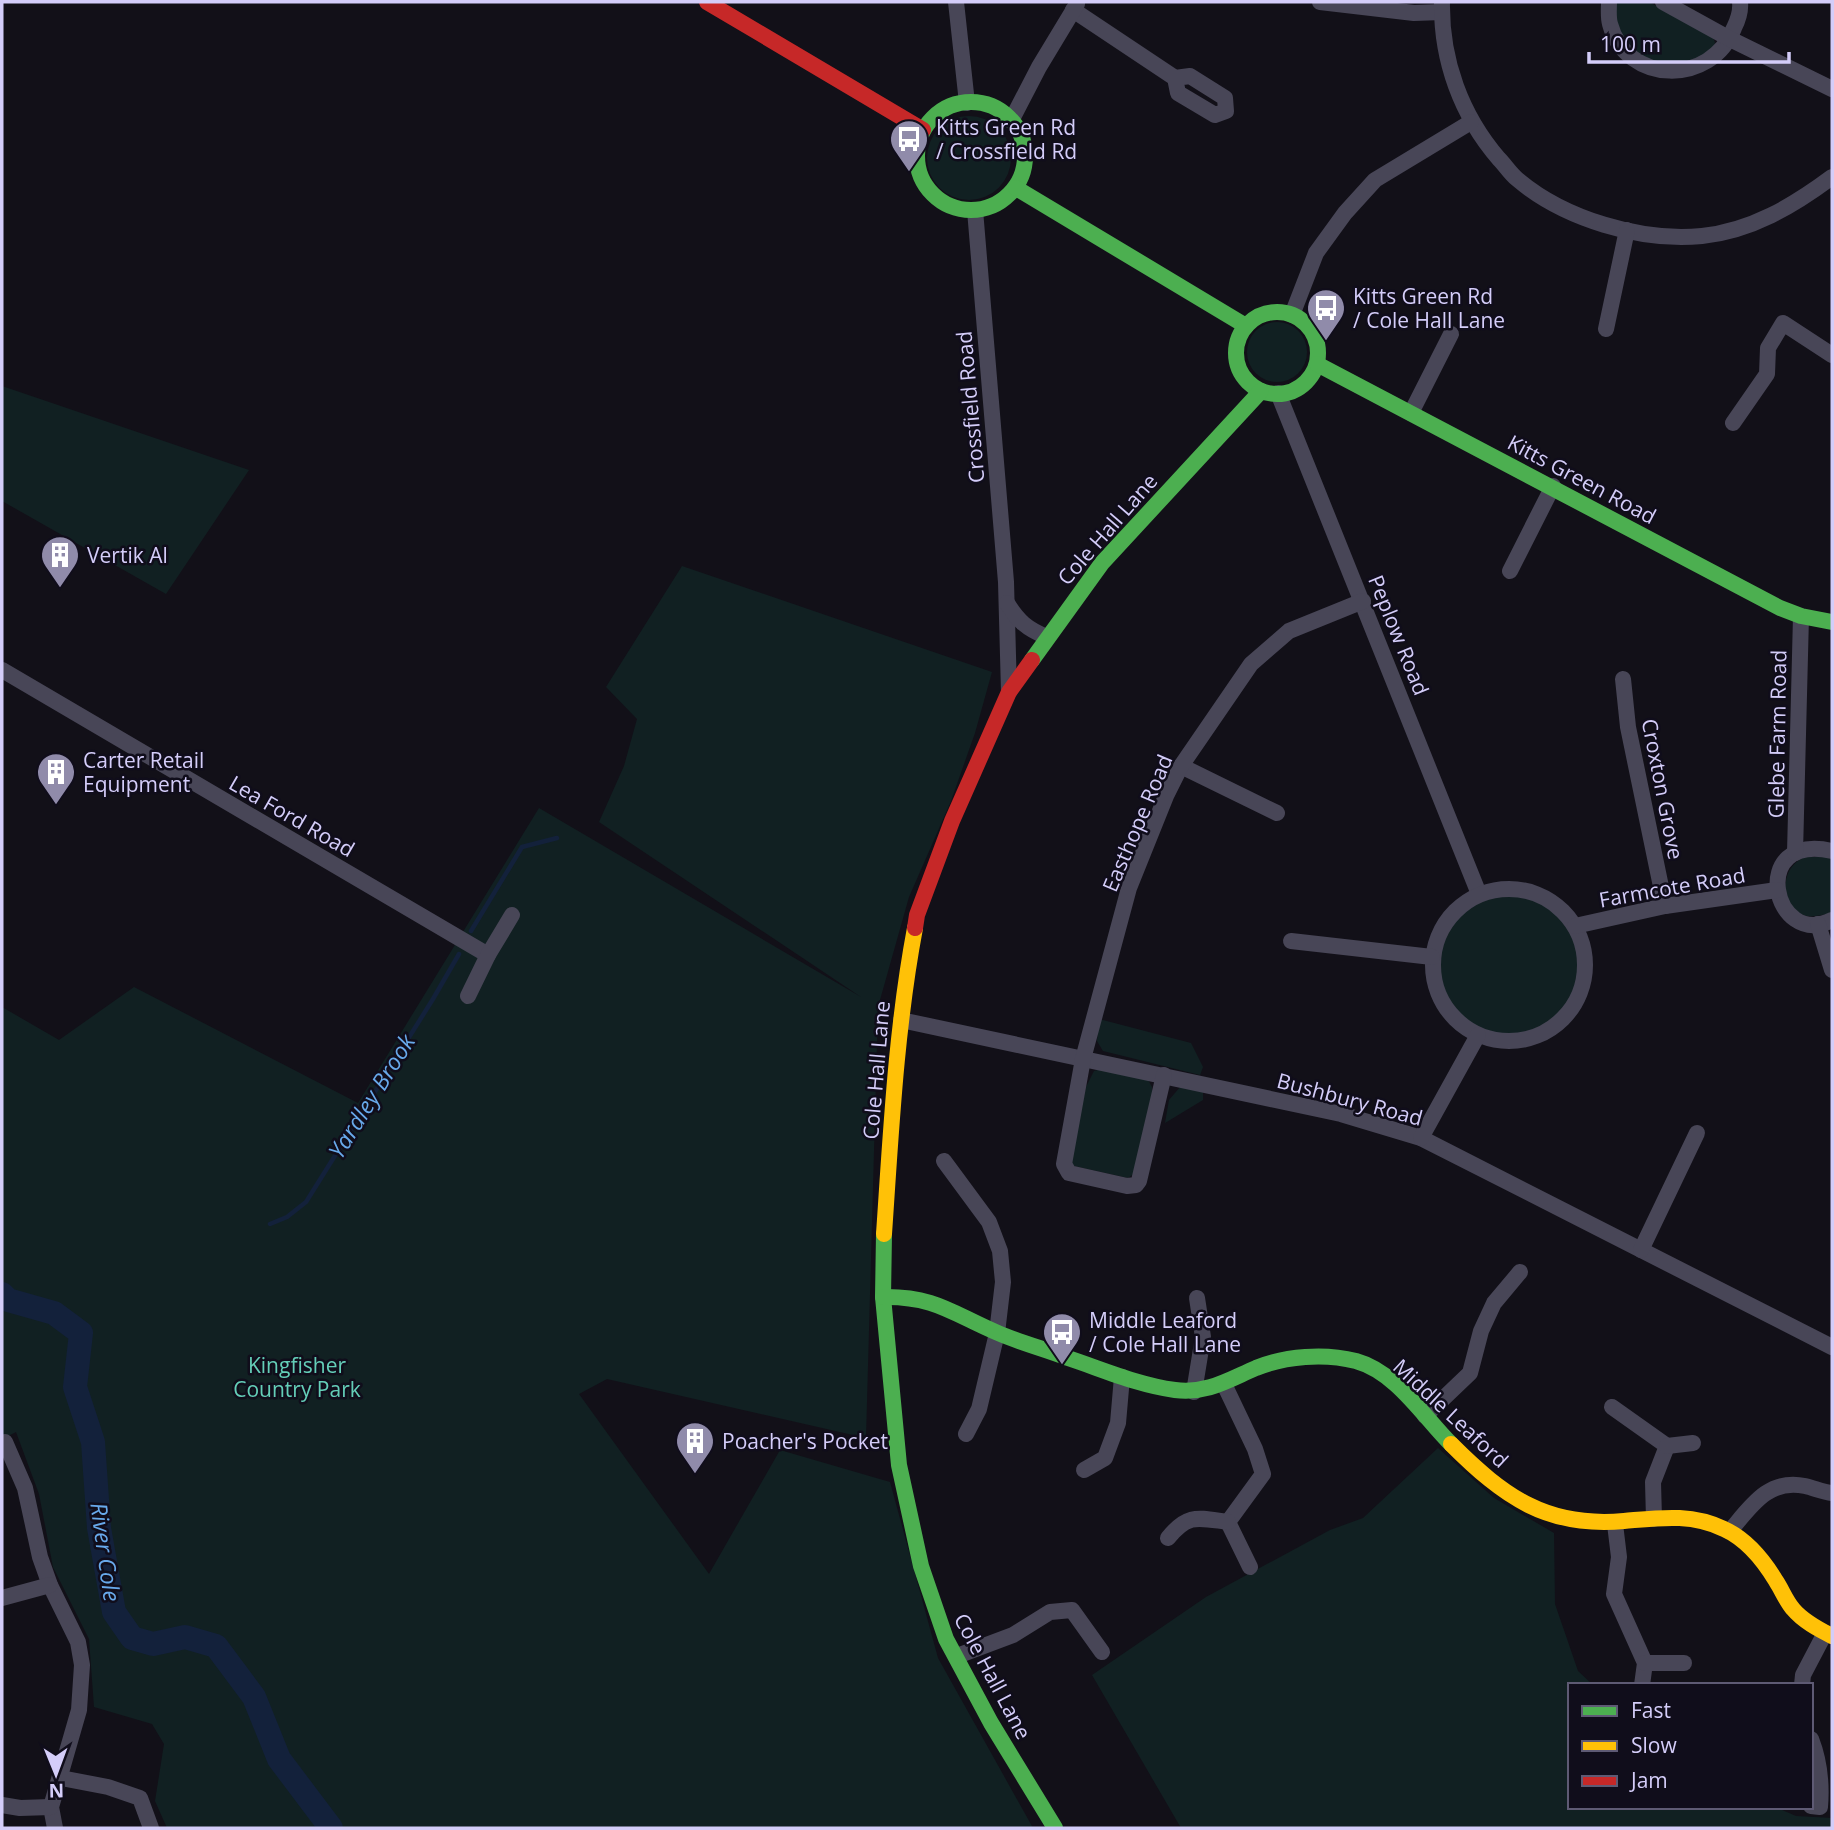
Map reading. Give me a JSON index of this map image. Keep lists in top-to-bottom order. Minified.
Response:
{"streets":{"street":["Crossfield Road","Kitts Green Road","Cole Hall Lane","Peplow Road","Glebe Farm Road","Croxton Grove","Lea Ford Road","Easthope Road","Farmcote Road","Bushbury Road","Middle Leaford"]},"crossings":[["Crossfield Road","Cole Hall Lane"],["Kitts Green Road","Cole Hall Lane"],["Kitts Green Road","Peplow Road"],["Kitts Green Road","Glebe Farm Road"],["Cole Hall Lane","Peplow Road"],["Cole Hall Lane","Bushbury Road"],["Cole Hall Lane","Middle Leaford"],["Peplow Road","Easthope Road"],["Peplow Road","Farmcote Road"],["Croxton Grove","Farmcote Road"],["Easthope Road","Bushbury Road"]],"water":["Yardley Brook","River Cole"],"parks":["Kingfisher Country Park"],"places":{"bus stop":["Kitts Green Rd / Crossfield Rd","Kitts Green Rd / Cole Hall Lane","Middle Leaford / Cole Hall Lane"],"building":["Vertik Al","Carter Retail Equipment","Poacher's Pocket"]},"legend":["Fast","Slow","Jam"],"scale_bar":"100 m","north":"bottom"}
